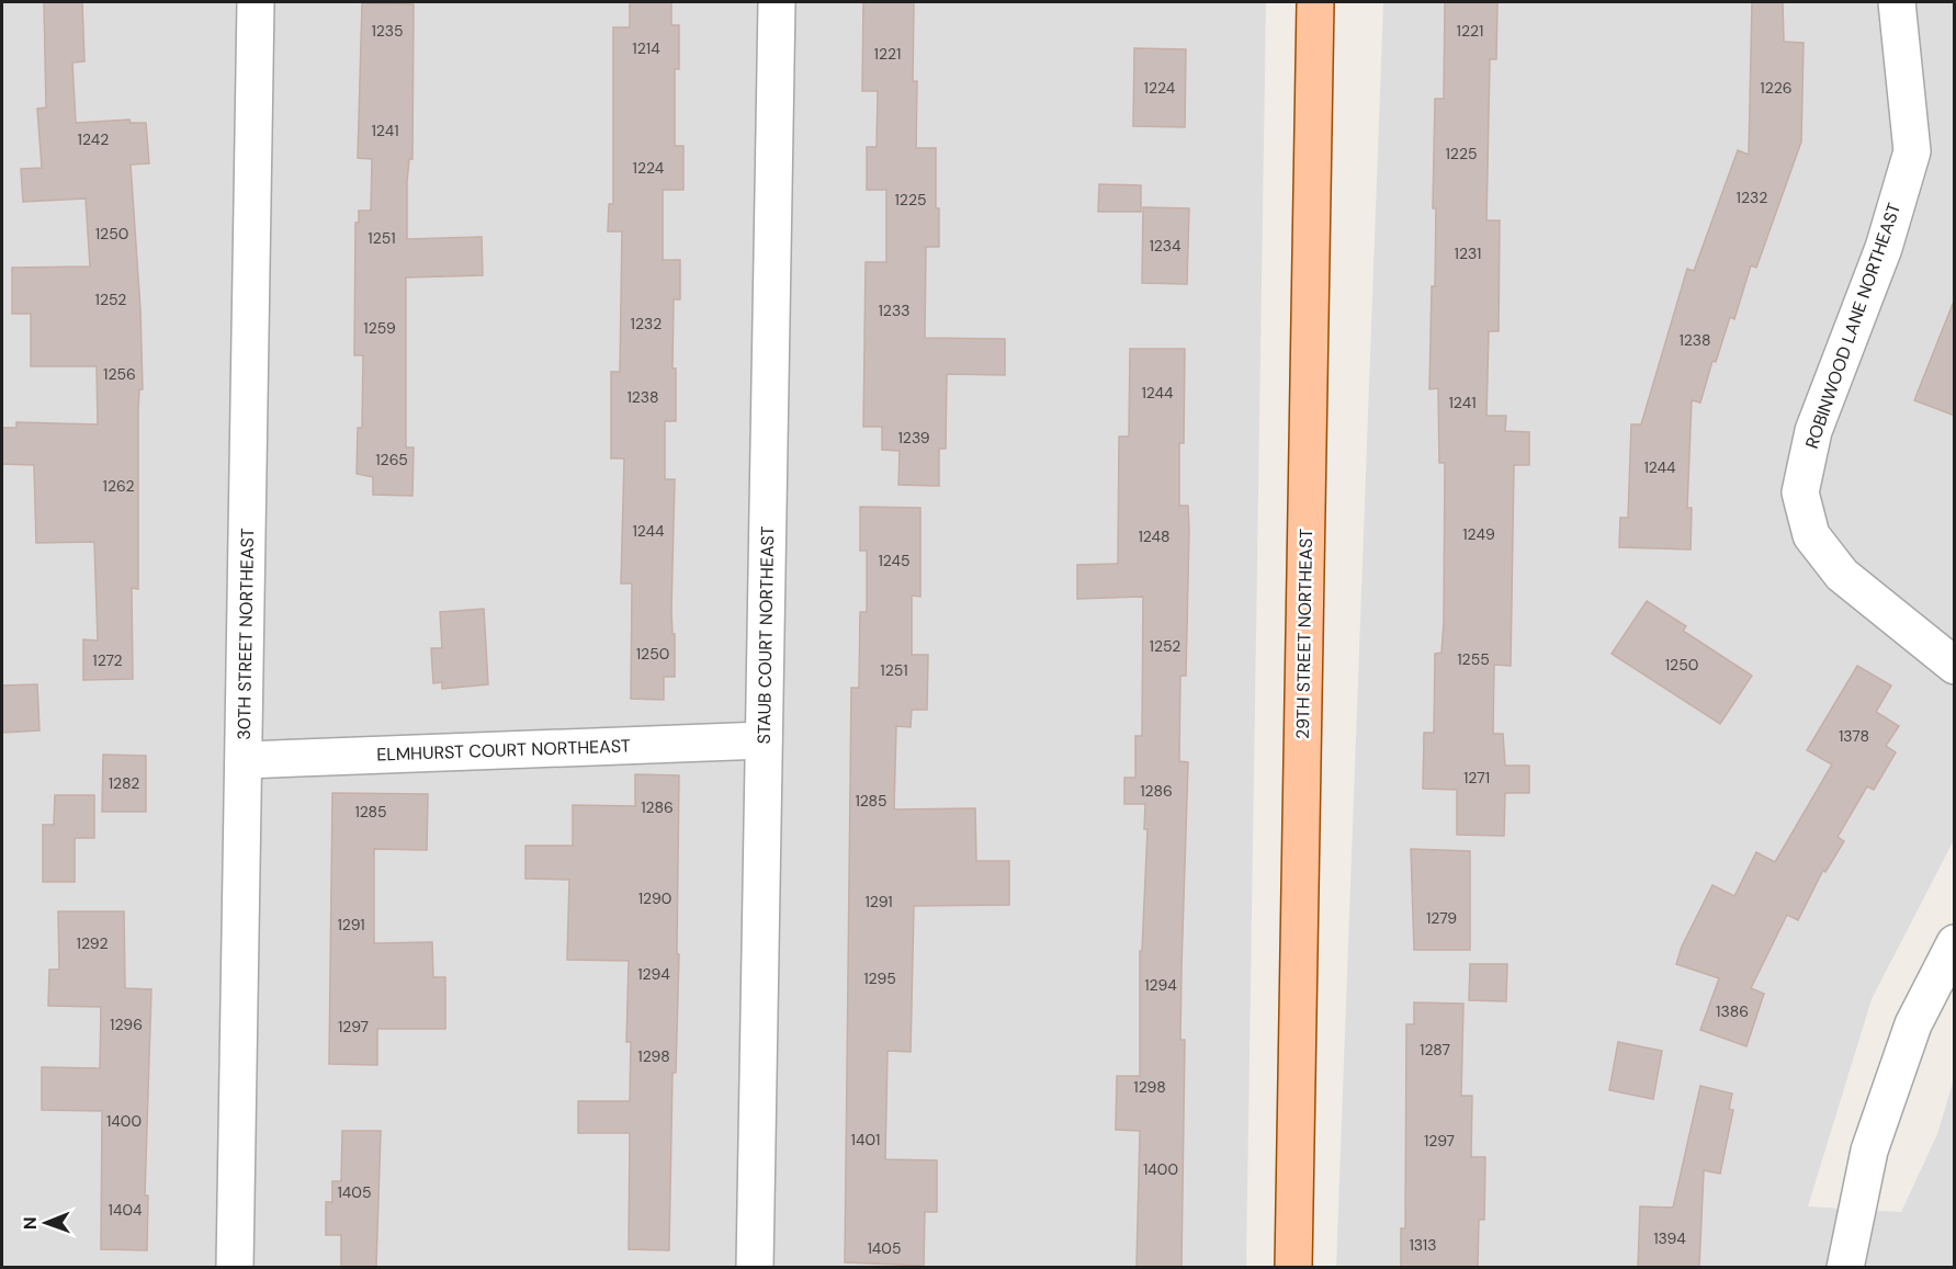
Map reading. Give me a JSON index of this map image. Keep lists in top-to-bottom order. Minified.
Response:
{"streets":{"main road":["29TH STREET NORTHEAST"],"street":["ROBINWOOD LANE NORTHEAST","30TH STREET NORTHEAST","STAUB COURT NORTHEAST","ELMHURST COURT NORTHEAST"]},"crossings":[["30TH STREET NORTHEAST","ELMHURST COURT NORTHEAST"],["STAUB COURT NORTHEAST","ELMHURST COURT NORTHEAST"]],"house_numbers":["1235","1221","1214","1221","1224","1226","1241","1242","1225","1224","1232","1225","1250","1251","1234","1231","1252","1233","1232","1259","1238","1256","1244","1238","1241","1239","1265","1244","1262","1244","1249","1248","1245","1252","1250","1255","1272","1250","1251","1378","1271","1282","1286","1285","1286","1285","1290","1291","1279","1291","1292","1294","1295","1294","1386","1296","1297","1287","1298","1298","1400","1401","1297","1400","1405","1404","1394","1313","1405"],"north":"left"}
